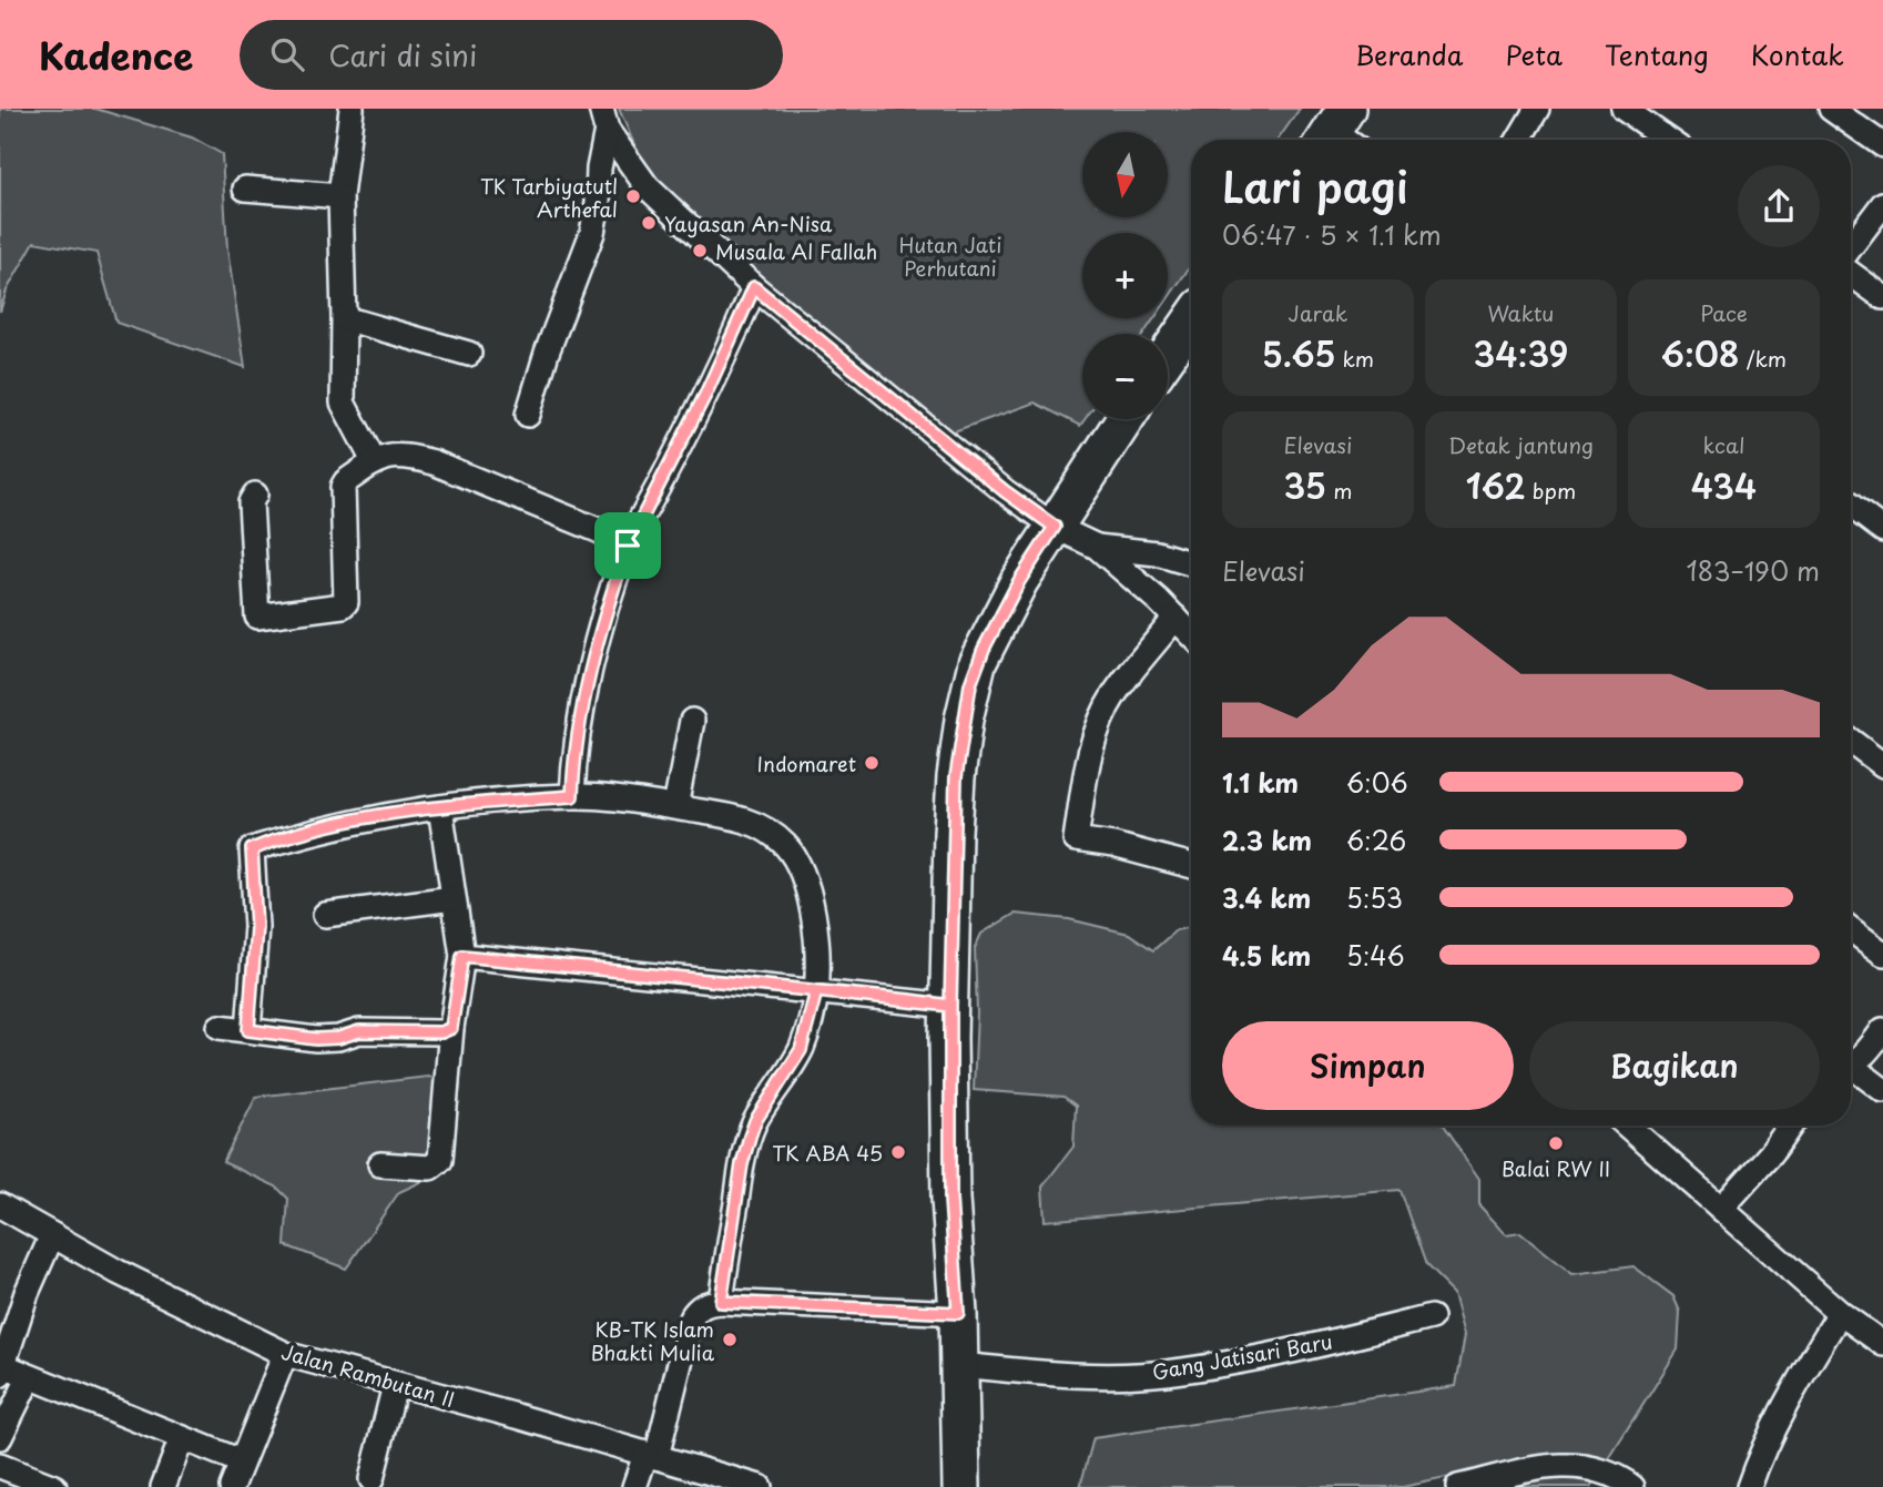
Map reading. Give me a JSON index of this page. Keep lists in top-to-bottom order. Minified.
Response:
{"streets":{"street":["Gang Jatisari Baru","Jalan Rambutan II"]},"parks":["Hutan Jati Perhutani"],"places":["TK Tarbiyatutl Arthefal","Yayasan An-Nisa","Musala Al Fallah","Indomaret","Balai RW II","TK ABA 45","KB-TK Islam Bhakti Mulia"],"north":"bottom","page":{"header":"Kadence","search":"Cari di sini","nav":["Beranda","Peta","Tentang","Kontak"],"map_buttons":["+","−"],"heading":["Lari pagi","06:47 · 5 × 1.1 km"],"stats":[["Jarak","5.65 km"],["Waktu","34:39"],["Pace","6:08 /km"],["Elevasi","35 m"],["Detak jantung","162 bpm"],["kcal","434"]],"chart":["Elevasi","183–190 m"],"list":[{"name":"1.1 km","note":"6:06"},{"name":"2.3 km","note":"6:26"},{"name":"3.4 km","note":"5:53"},{"name":"4.5 km","note":"5:46"}],"buttons":["Simpan","Bagikan"]}}
